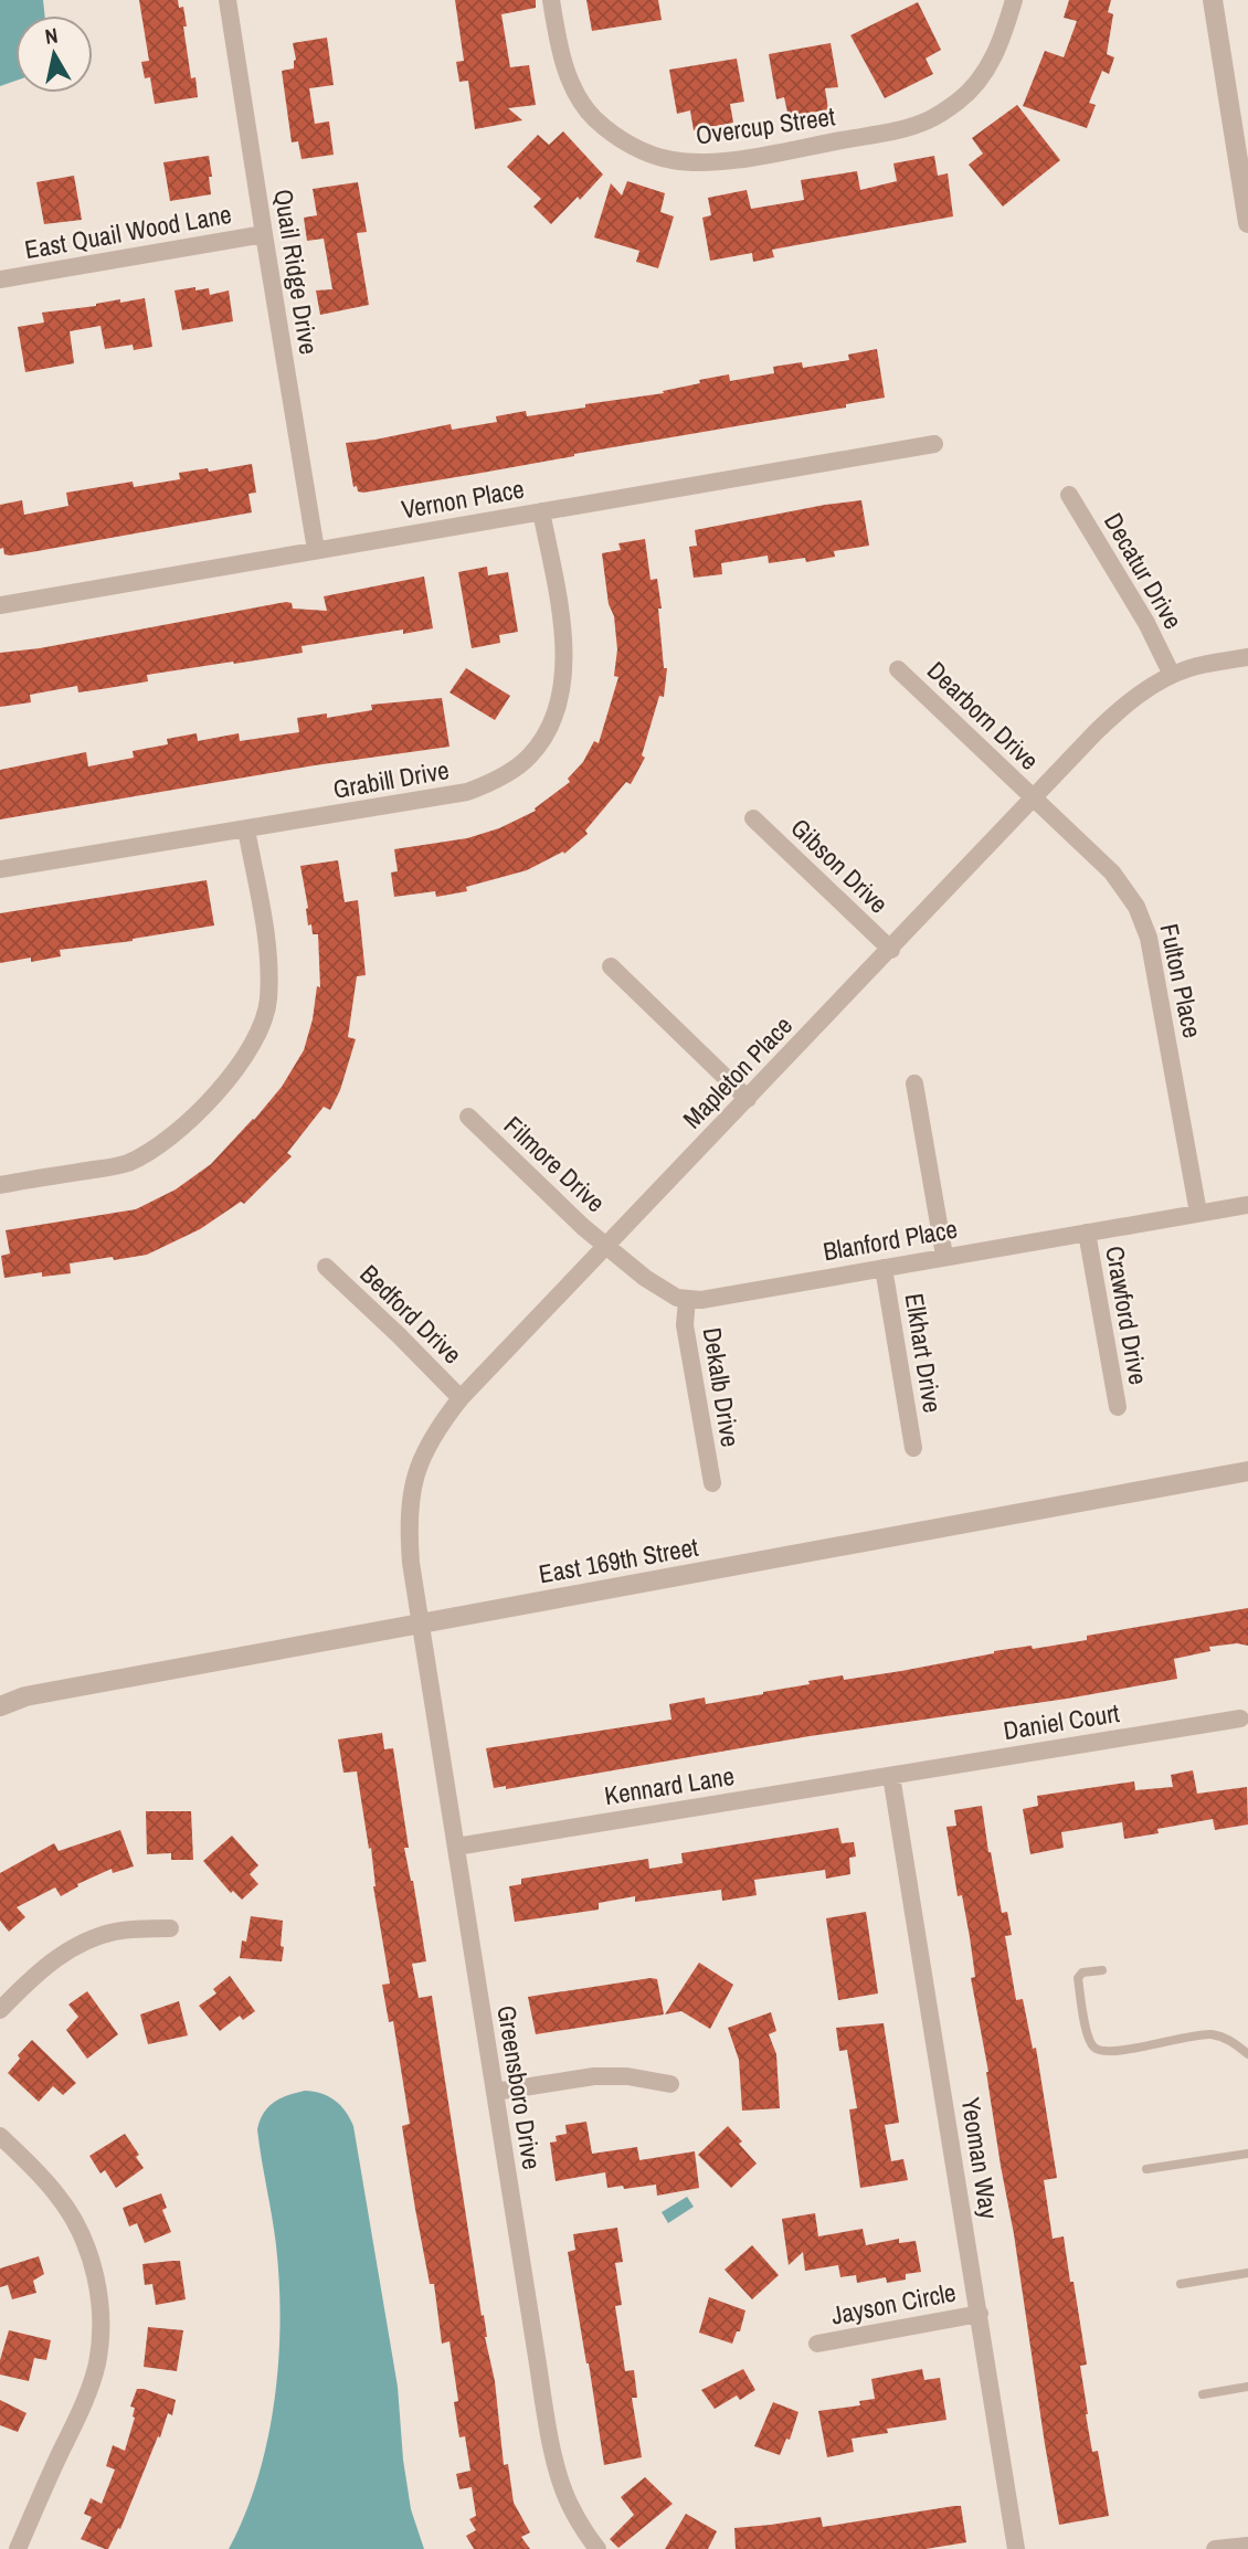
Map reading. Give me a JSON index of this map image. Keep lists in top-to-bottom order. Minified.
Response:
{"streets":{"street":["Overcup Street","East Quail Wood Lane","Quail Ridge Drive","Vernon Place","Decatur Drive","Dearborn Drive","Grabill Drive","Gibson Drive","Fulton Place","Mapleton Place","Filmore Drive","Blanford Place","Bedford Drive","Crawford Drive","Elkhart Drive","Dekalb Drive","East 169th Street","Daniel Court","Kennard Lane","Greensboro Drive","Yeoman Way","Jayson Circle"]},"crossings":[["East Quail Wood Lane","Quail Ridge Drive"],["Quail Ridge Drive","Vernon Place"],["Vernon Place","Grabill Drive"],["Decatur Drive","Mapleton Place"],["Dearborn Drive","Fulton Place"],["Dearborn Drive","Mapleton Place"],["Gibson Drive","Mapleton Place"],["Fulton Place","Mapleton Place"],["Fulton Place","Blanford Place"],["Mapleton Place","Filmore Drive"],["Mapleton Place","Blanford Place"],["Mapleton Place","Bedford Drive"],["Mapleton Place","East 169th Street"],["Mapleton Place","Greensboro Drive"],["Filmore Drive","Blanford Place"],["Blanford Place","Crawford Drive"],["Blanford Place","Elkhart Drive"],["Blanford Place","Dekalb Drive"],["East 169th Street","Greensboro Drive"],["Daniel Court","Kennard Lane"],["Daniel Court","Yeoman Way"],["Kennard Lane","Greensboro Drive"],["Kennard Lane","Yeoman Way"],["Yeoman Way","Jayson Circle"]],"north":"top"}
